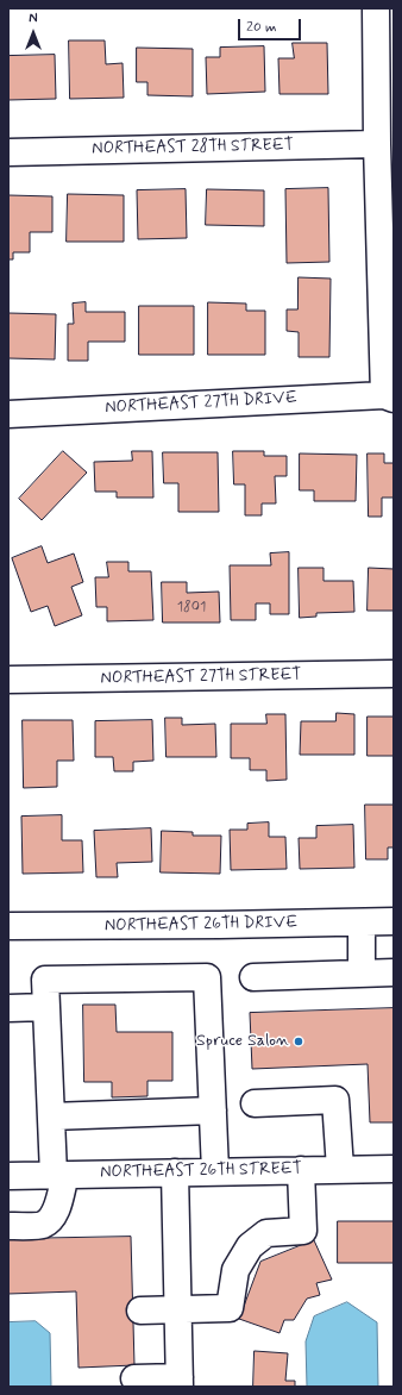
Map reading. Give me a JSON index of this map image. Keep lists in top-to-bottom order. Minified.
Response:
{"streets":{"street":["NORTHEAST 28TH STREET","NORTHEAST 27TH DRIVE","NORTHEAST 27TH STREET","NORTHEAST 26TH DRIVE","NORTHEAST 26TH STREET"]},"places":["Spruce Salon"],"house_numbers":["1801"],"scale_bar":"20 m","north":"top"}
